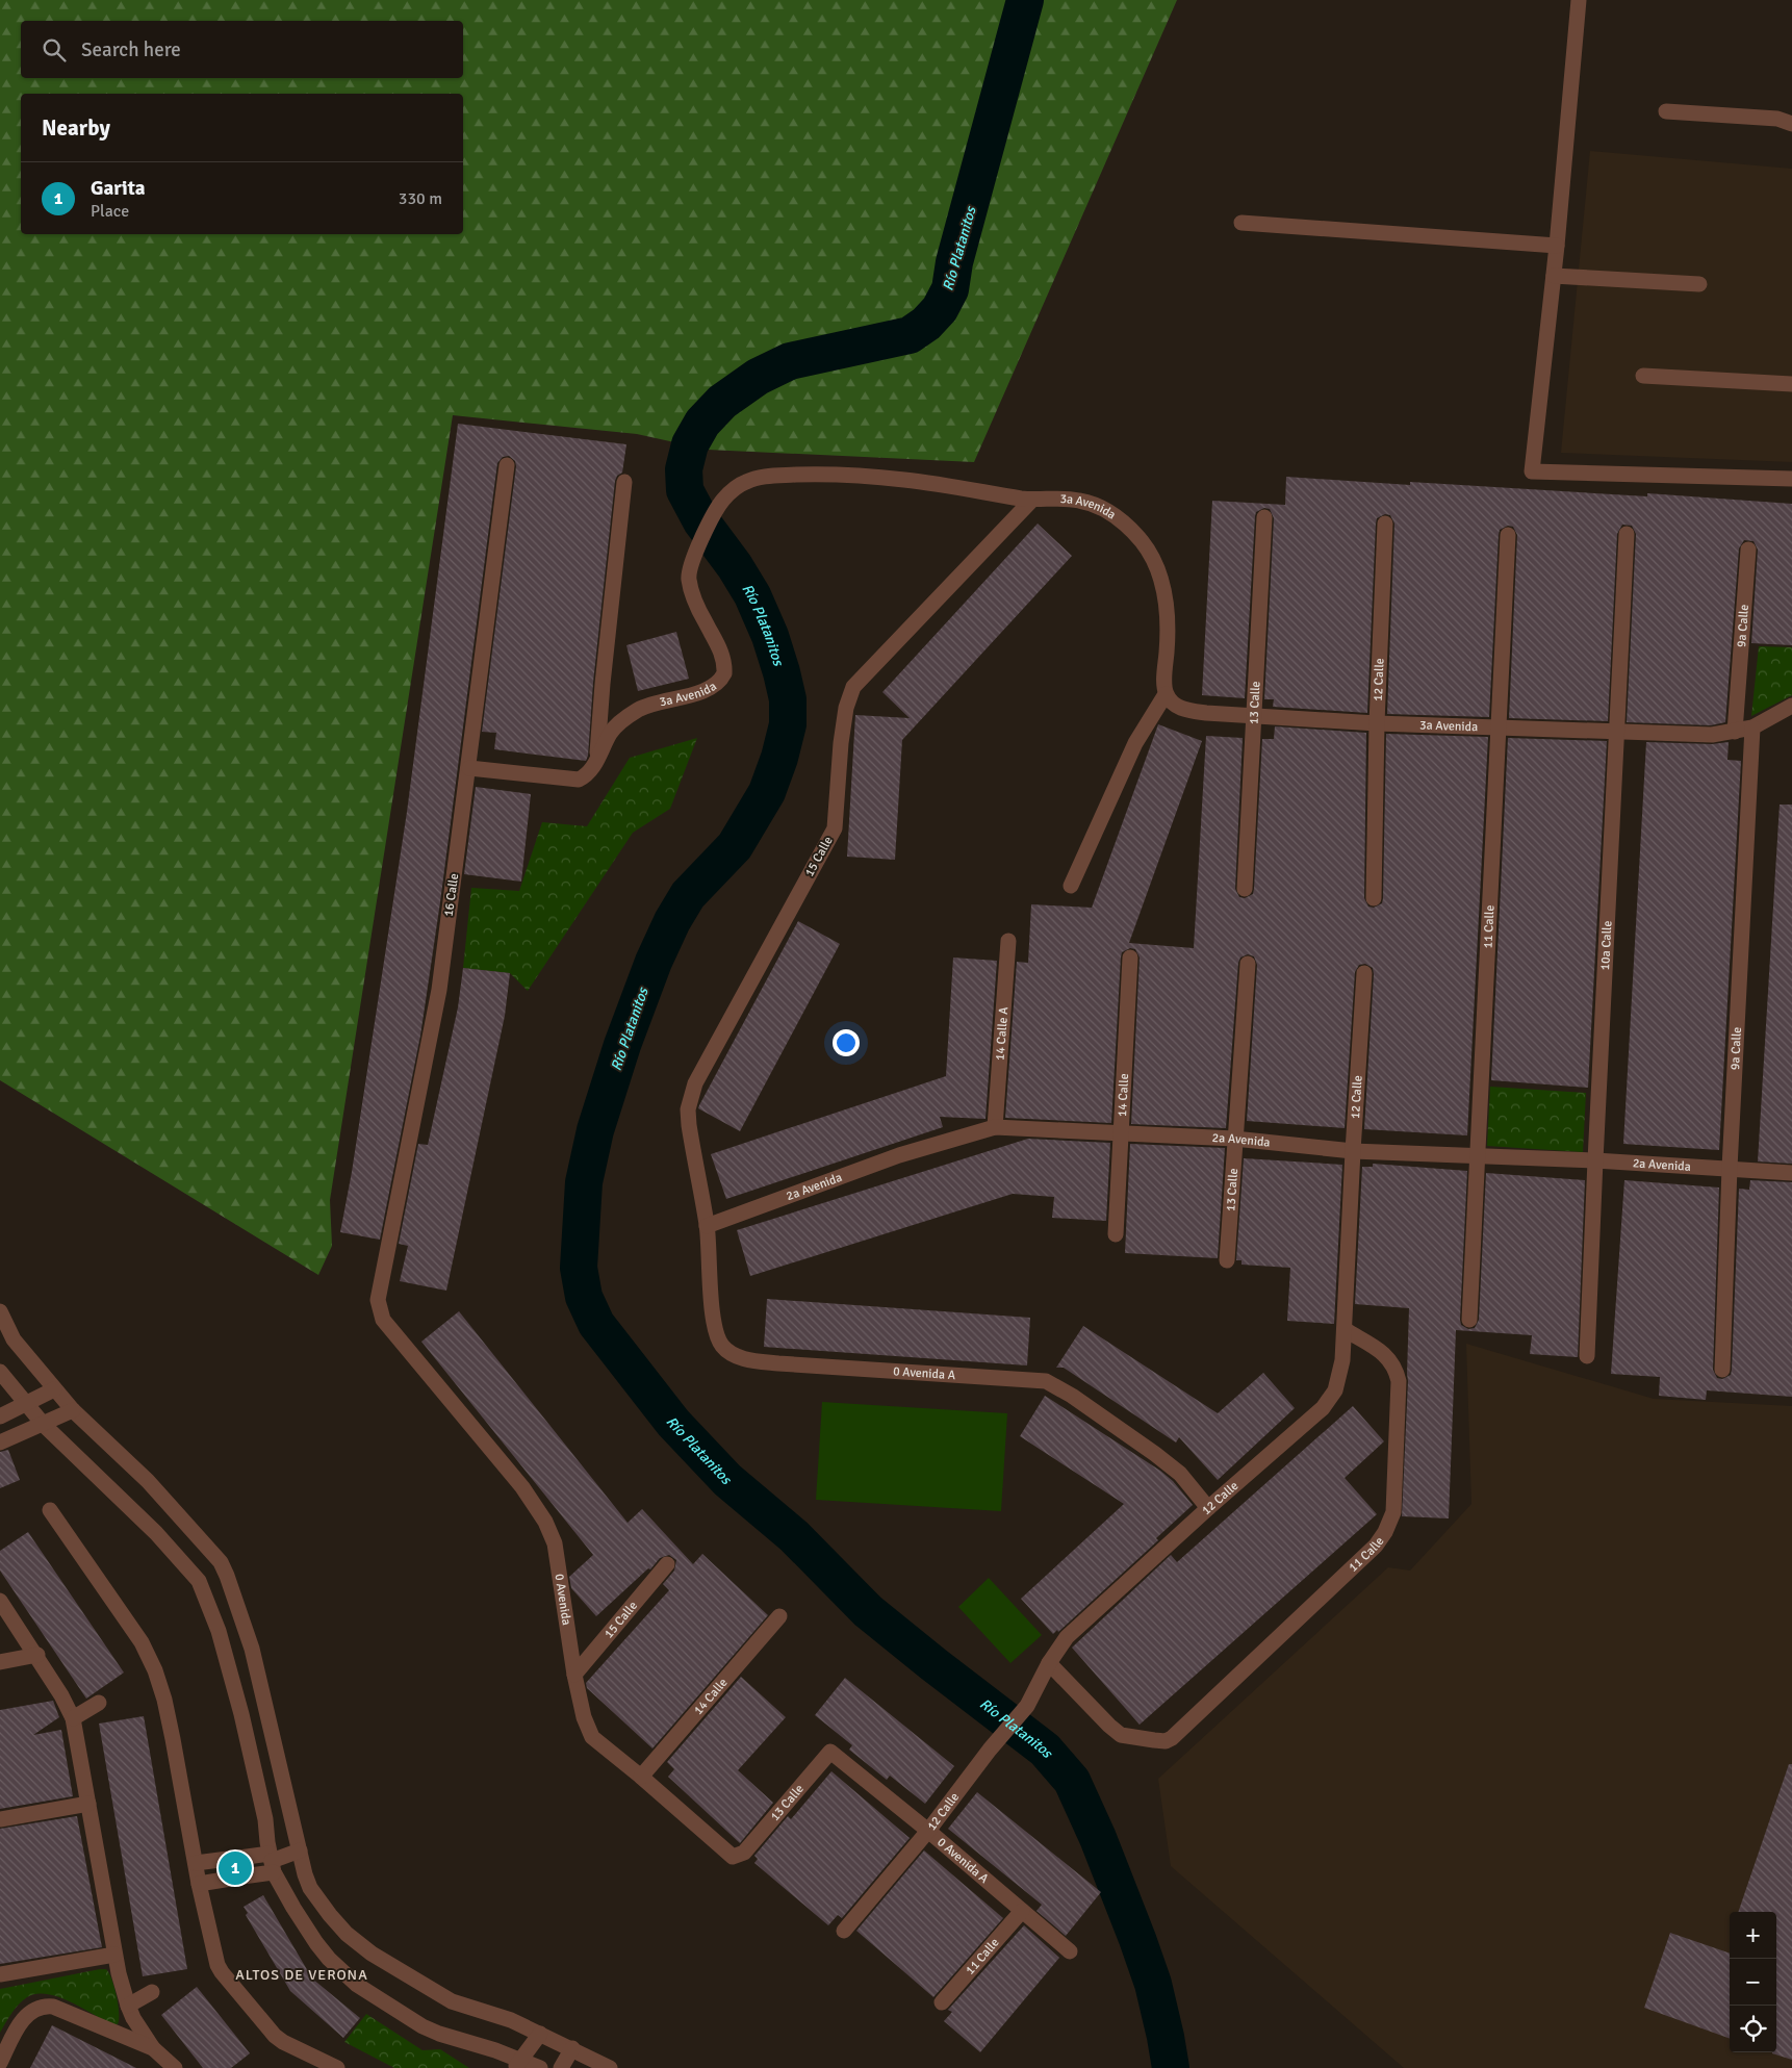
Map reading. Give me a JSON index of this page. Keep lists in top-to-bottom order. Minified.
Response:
{"streets":{"street":["3a Avenida","9a Calle","12 Calle","13 Calle","15 Calle","16 Calle","11 Calle","10a Calle","14 Calle A","14 Calle","2a Avenida","0 Avenida A","0 Avenida"]},"crossings":[["3a Avenida","9a Calle"],["3a Avenida","12 Calle"],["3a Avenida","13 Calle"],["3a Avenida","15 Calle"],["3a Avenida","16 Calle"],["3a Avenida","11 Calle"],["3a Avenida","10a Calle"],["9a Calle","2a Avenida"],["12 Calle","11 Calle"],["12 Calle","2a Avenida"],["12 Calle","0 Avenida A"],["13 Calle","2a Avenida"],["13 Calle","0 Avenida A"],["13 Calle","0 Avenida"],["15 Calle","2a Avenida"],["15 Calle","0 Avenida A"],["15 Calle","0 Avenida"],["16 Calle","0 Avenida"],["11 Calle","2a Avenida"],["11 Calle","0 Avenida A"],["10a Calle","2a Avenida"],["14 Calle A","2a Avenida"],["14 Calle","2a Avenida"],["14 Calle","0 Avenida"],["2a Avenida","0 Avenida A"]],"districts":["ALTOS DE VERONA"],"water":["Río Platanitos"],"page":{"search":"Search here","heading":"Nearby","list":[{"mark":"1","name":"Garita","note":"Place","value":"330 m"}],"pins":"1","map_buttons":["+","−"]}}
